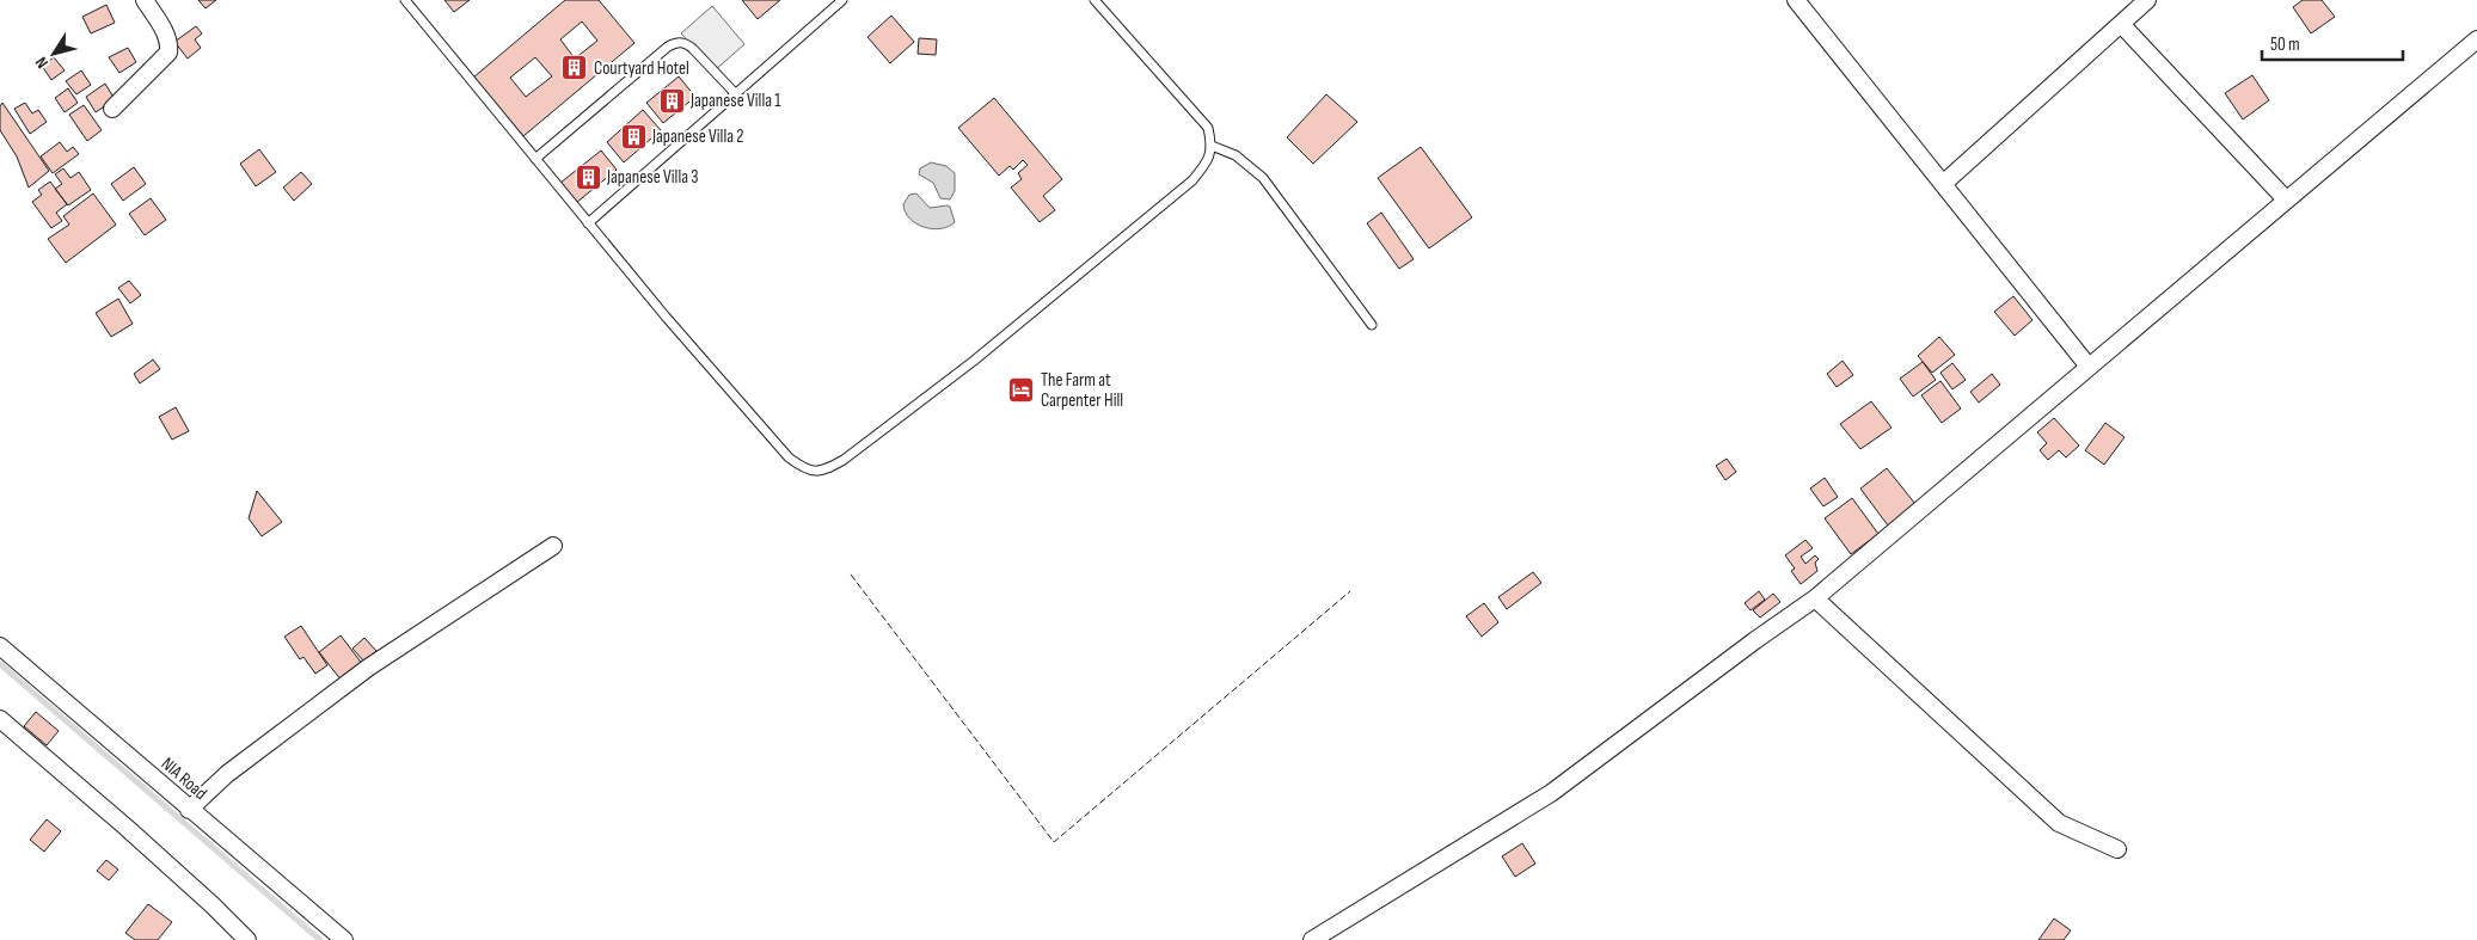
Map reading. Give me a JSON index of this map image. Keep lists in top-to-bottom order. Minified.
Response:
{"streets":{"street":["NIA Road"]},"places":{"building":["Courtyard Hotel","Japanese Villa 1","Japanese Villa 2","Japanese Villa 3"],"hotel":["The Farm at Carpenter Hill"]},"scale_bar":"50 m","north":"bottom left"}
